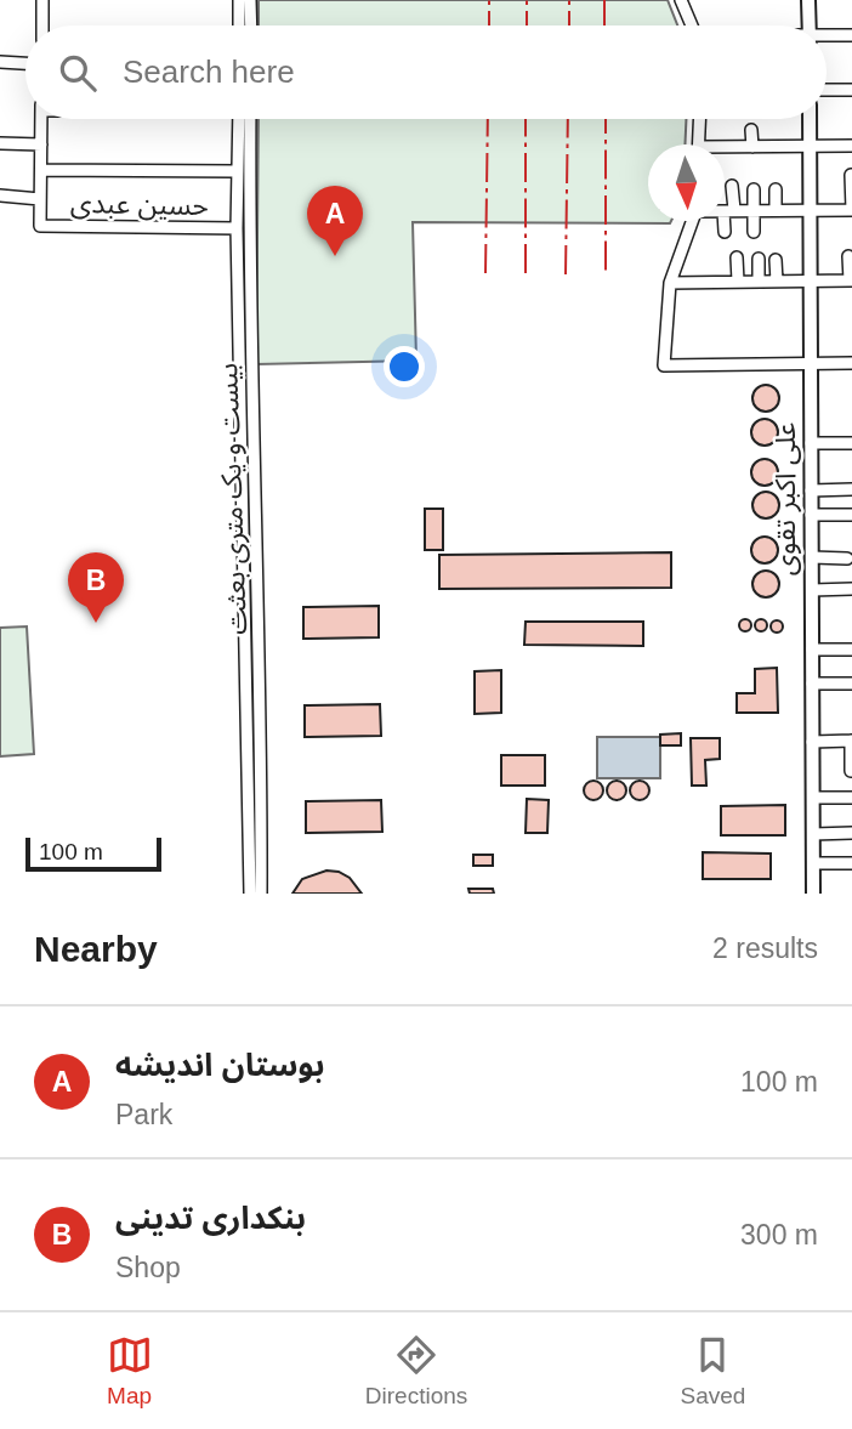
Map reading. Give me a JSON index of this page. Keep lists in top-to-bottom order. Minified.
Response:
{"streets":{"main road":["علی اکبر تقوی"],"street":["حسین عبدی","بیست و یک متری بعثت"]},"crossings":[["حسین عبدی","بیست و یک متری بعثت"]],"scale_bar":"100 m","north":"bottom","page":{"search":"Search here","pins":["A","B"],"scale":"100 m","heading":["Nearby","2 results"],"list":[{"mark":"A","name":"بوستان اندیشه","note":"Park","value":"100 m"},{"mark":"B","name":"بنکداری تدینی","note":"Shop","value":"300 m"}],"nav":["Map","Directions","Saved"]}}
